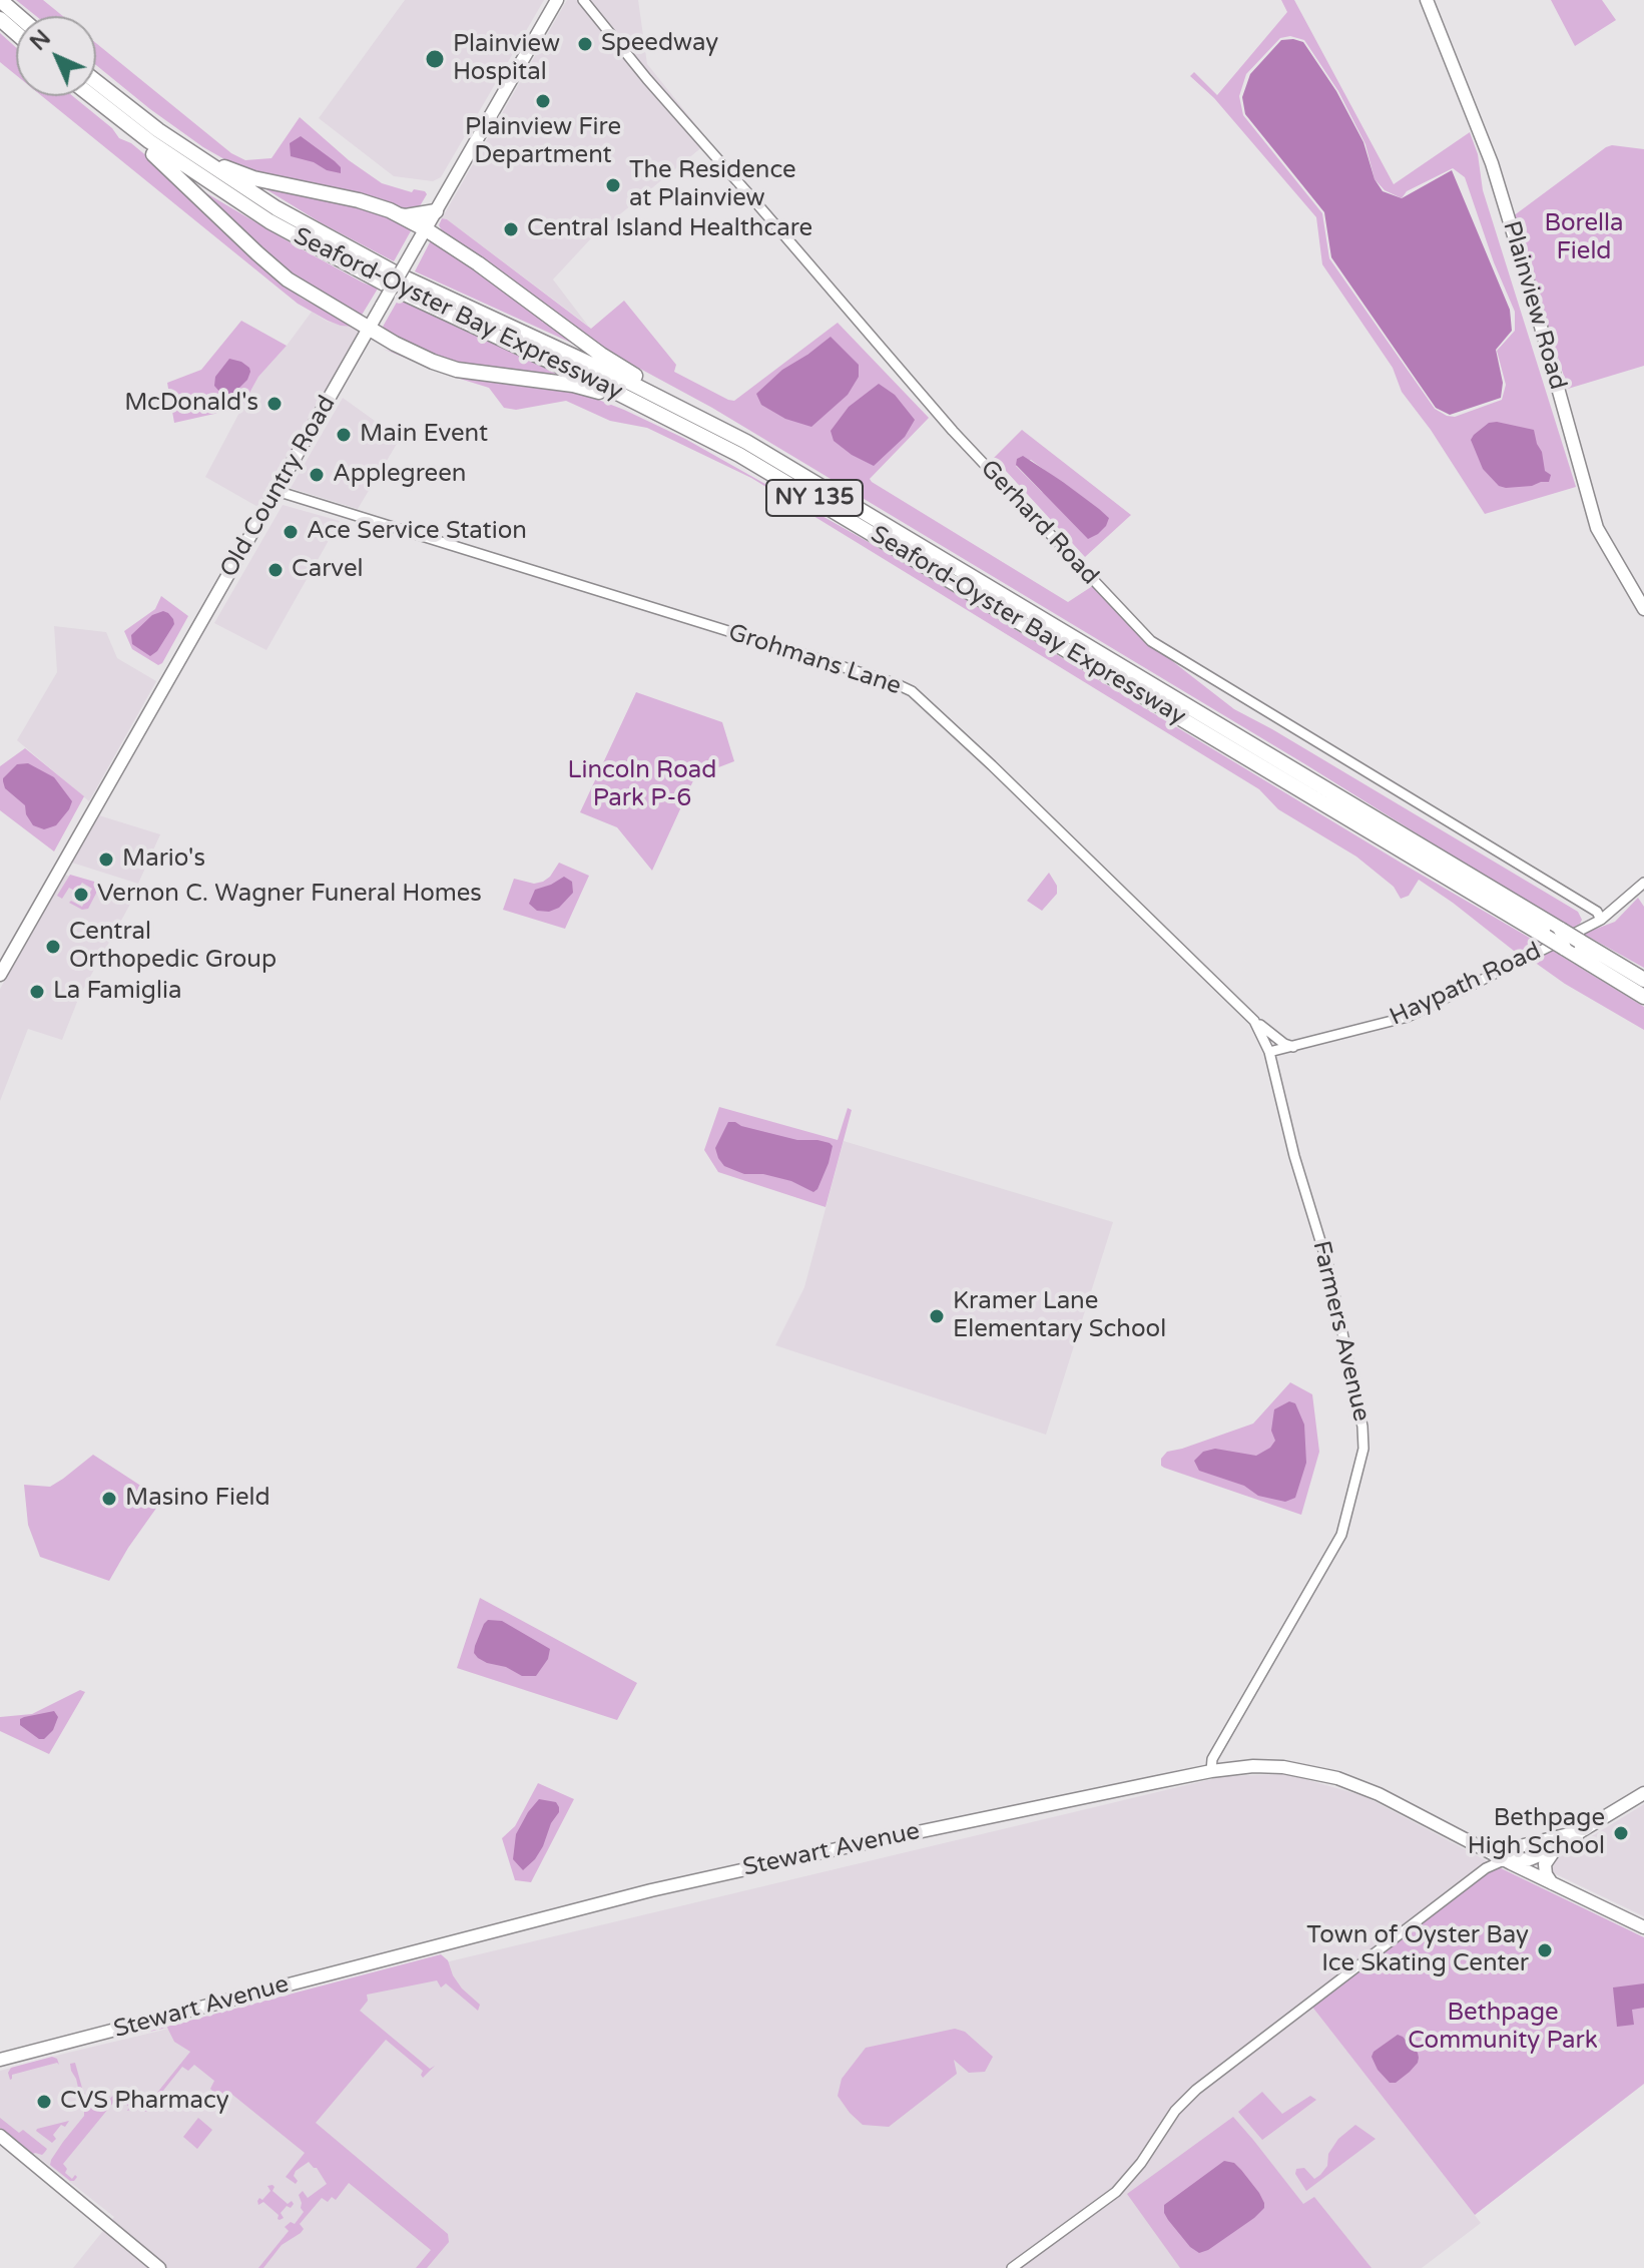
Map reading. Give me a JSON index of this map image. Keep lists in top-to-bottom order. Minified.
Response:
{"streets":{"highway":["Seaford-Oyster Bay Expressway","NY 135"],"main road":["Plainview Road","Old Country Road","Stewart Avenue"],"street":["Gerhard Road","Grohmans Lane","Haypath Road","Farmers Avenue"]},"crossings":[["Old Country Road","Grohmans Lane"],["Gerhard Road","Haypath Road"],["Grohmans Lane","Haypath Road"],["Grohmans Lane","Farmers Avenue"],["Haypath Road","Farmers Avenue"],["Farmers Avenue","Stewart Avenue"]],"parks":["Borella Field","Lincoln Road Park P-6","Bethpage Community Park"],"places":["Speedway","Plainview Hospital","Plainview Fire Department","The Residence at Plainview","Central Island Healthcare","McDonald's","Main Event","Applegreen","Ace Service Station","Carvel","Mario's","Vernon C. Wagner Funeral Homes","Central Orthopedic Group","La Famiglia","Kramer Lane Elementary School","Masino Field","Bethpage High School","Town of Oyster Bay Ice Skating Center","CVS Pharmacy"],"north":"top left"}
